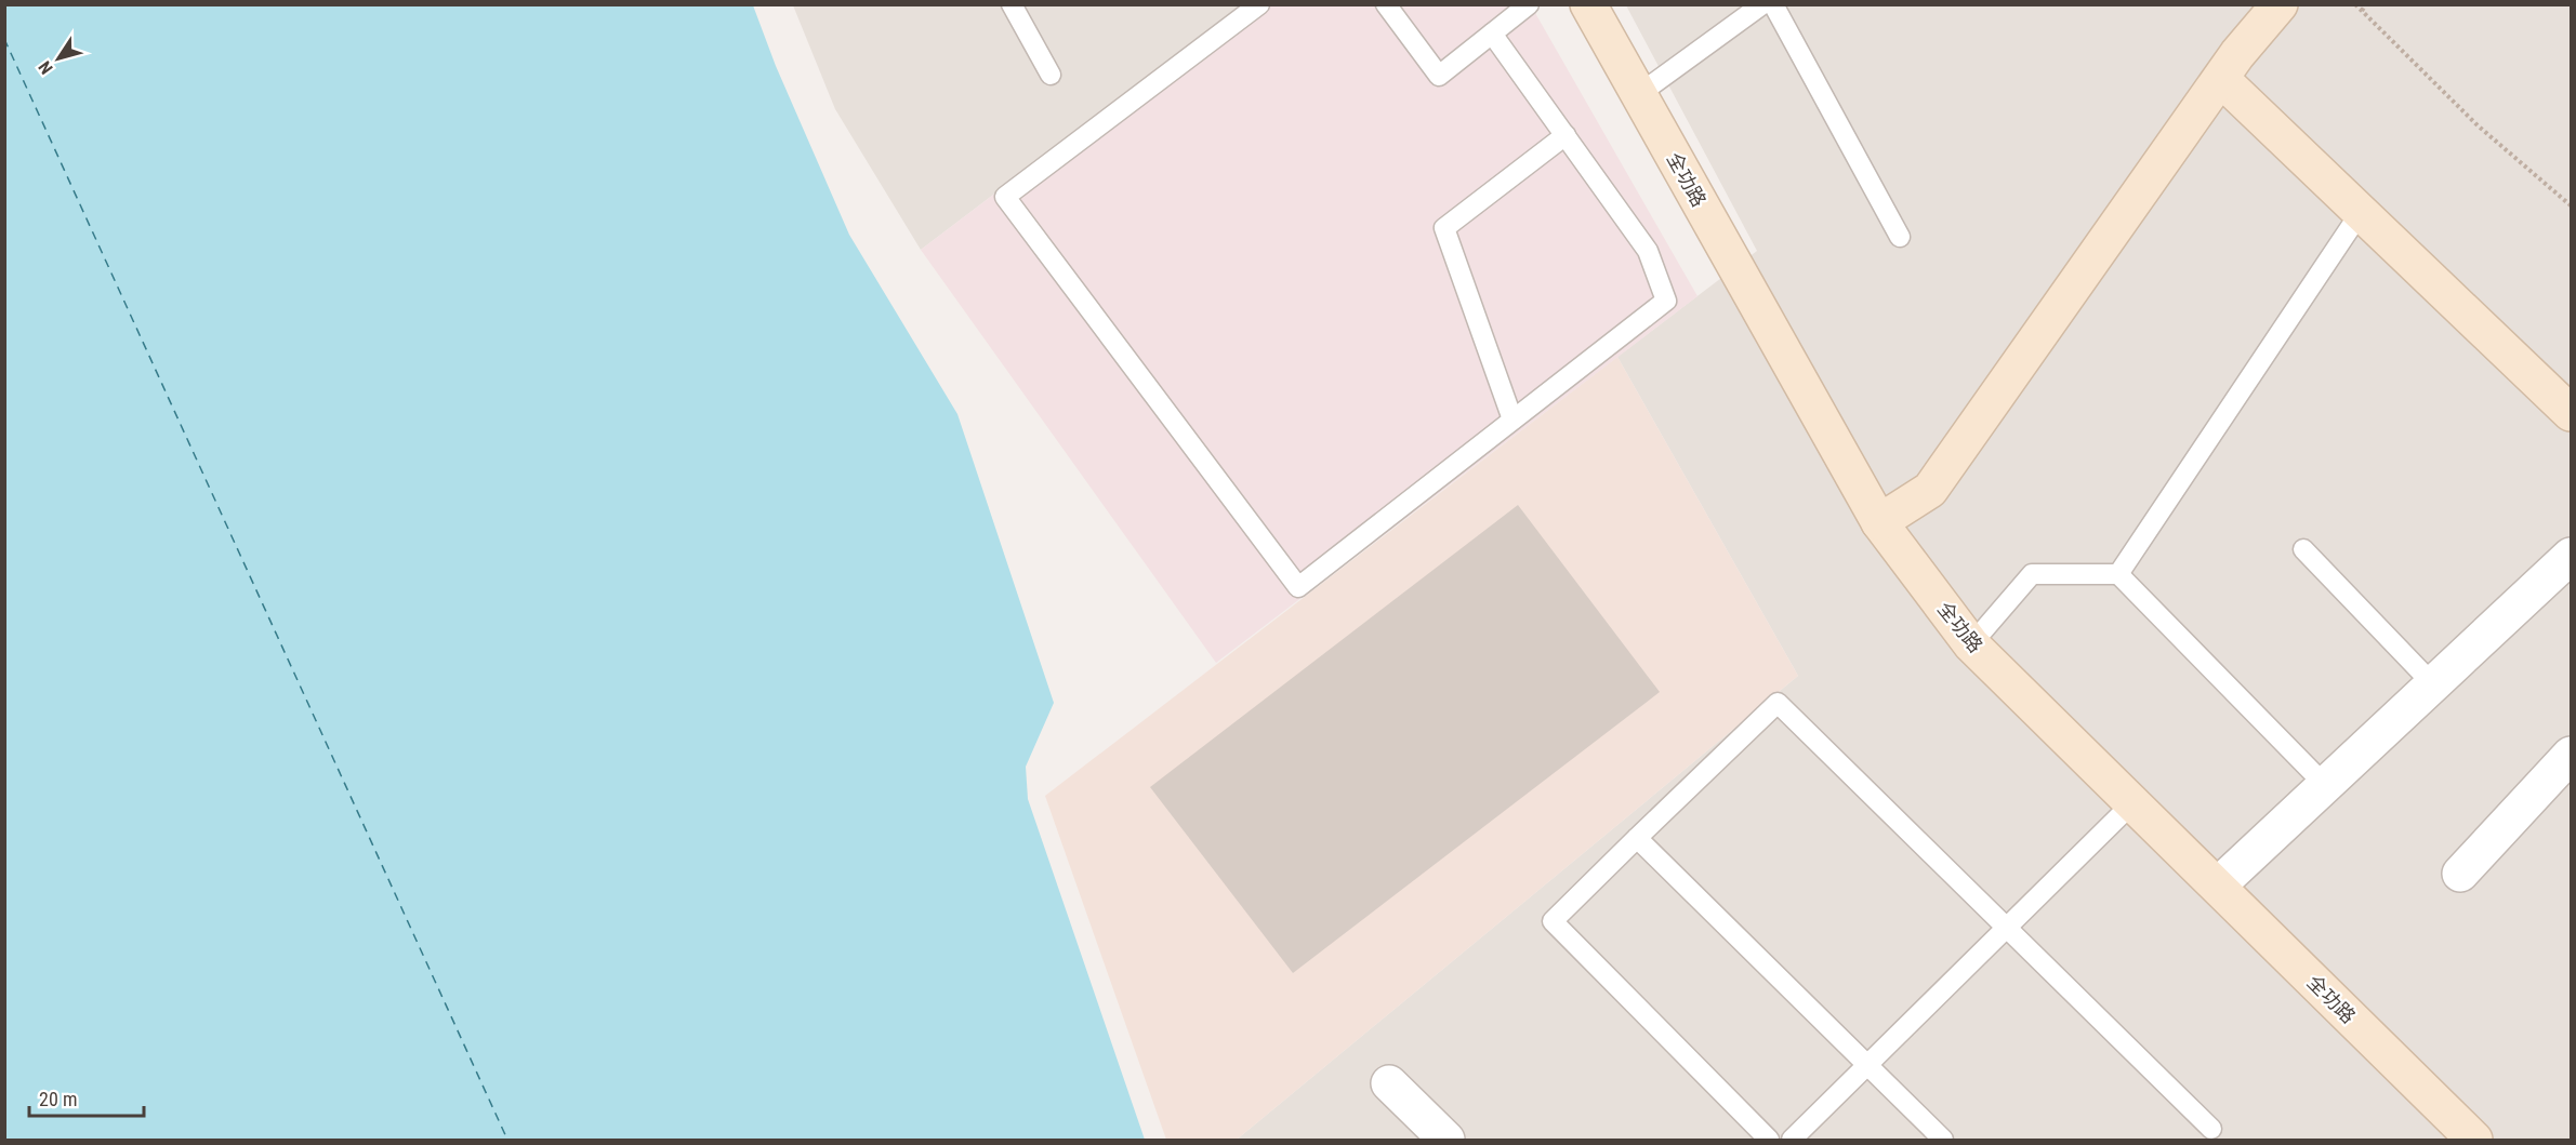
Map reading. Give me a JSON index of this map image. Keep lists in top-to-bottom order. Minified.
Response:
{"streets":{"street":["全功路"]},"scale_bar":"20 m","north":"bottom left"}
